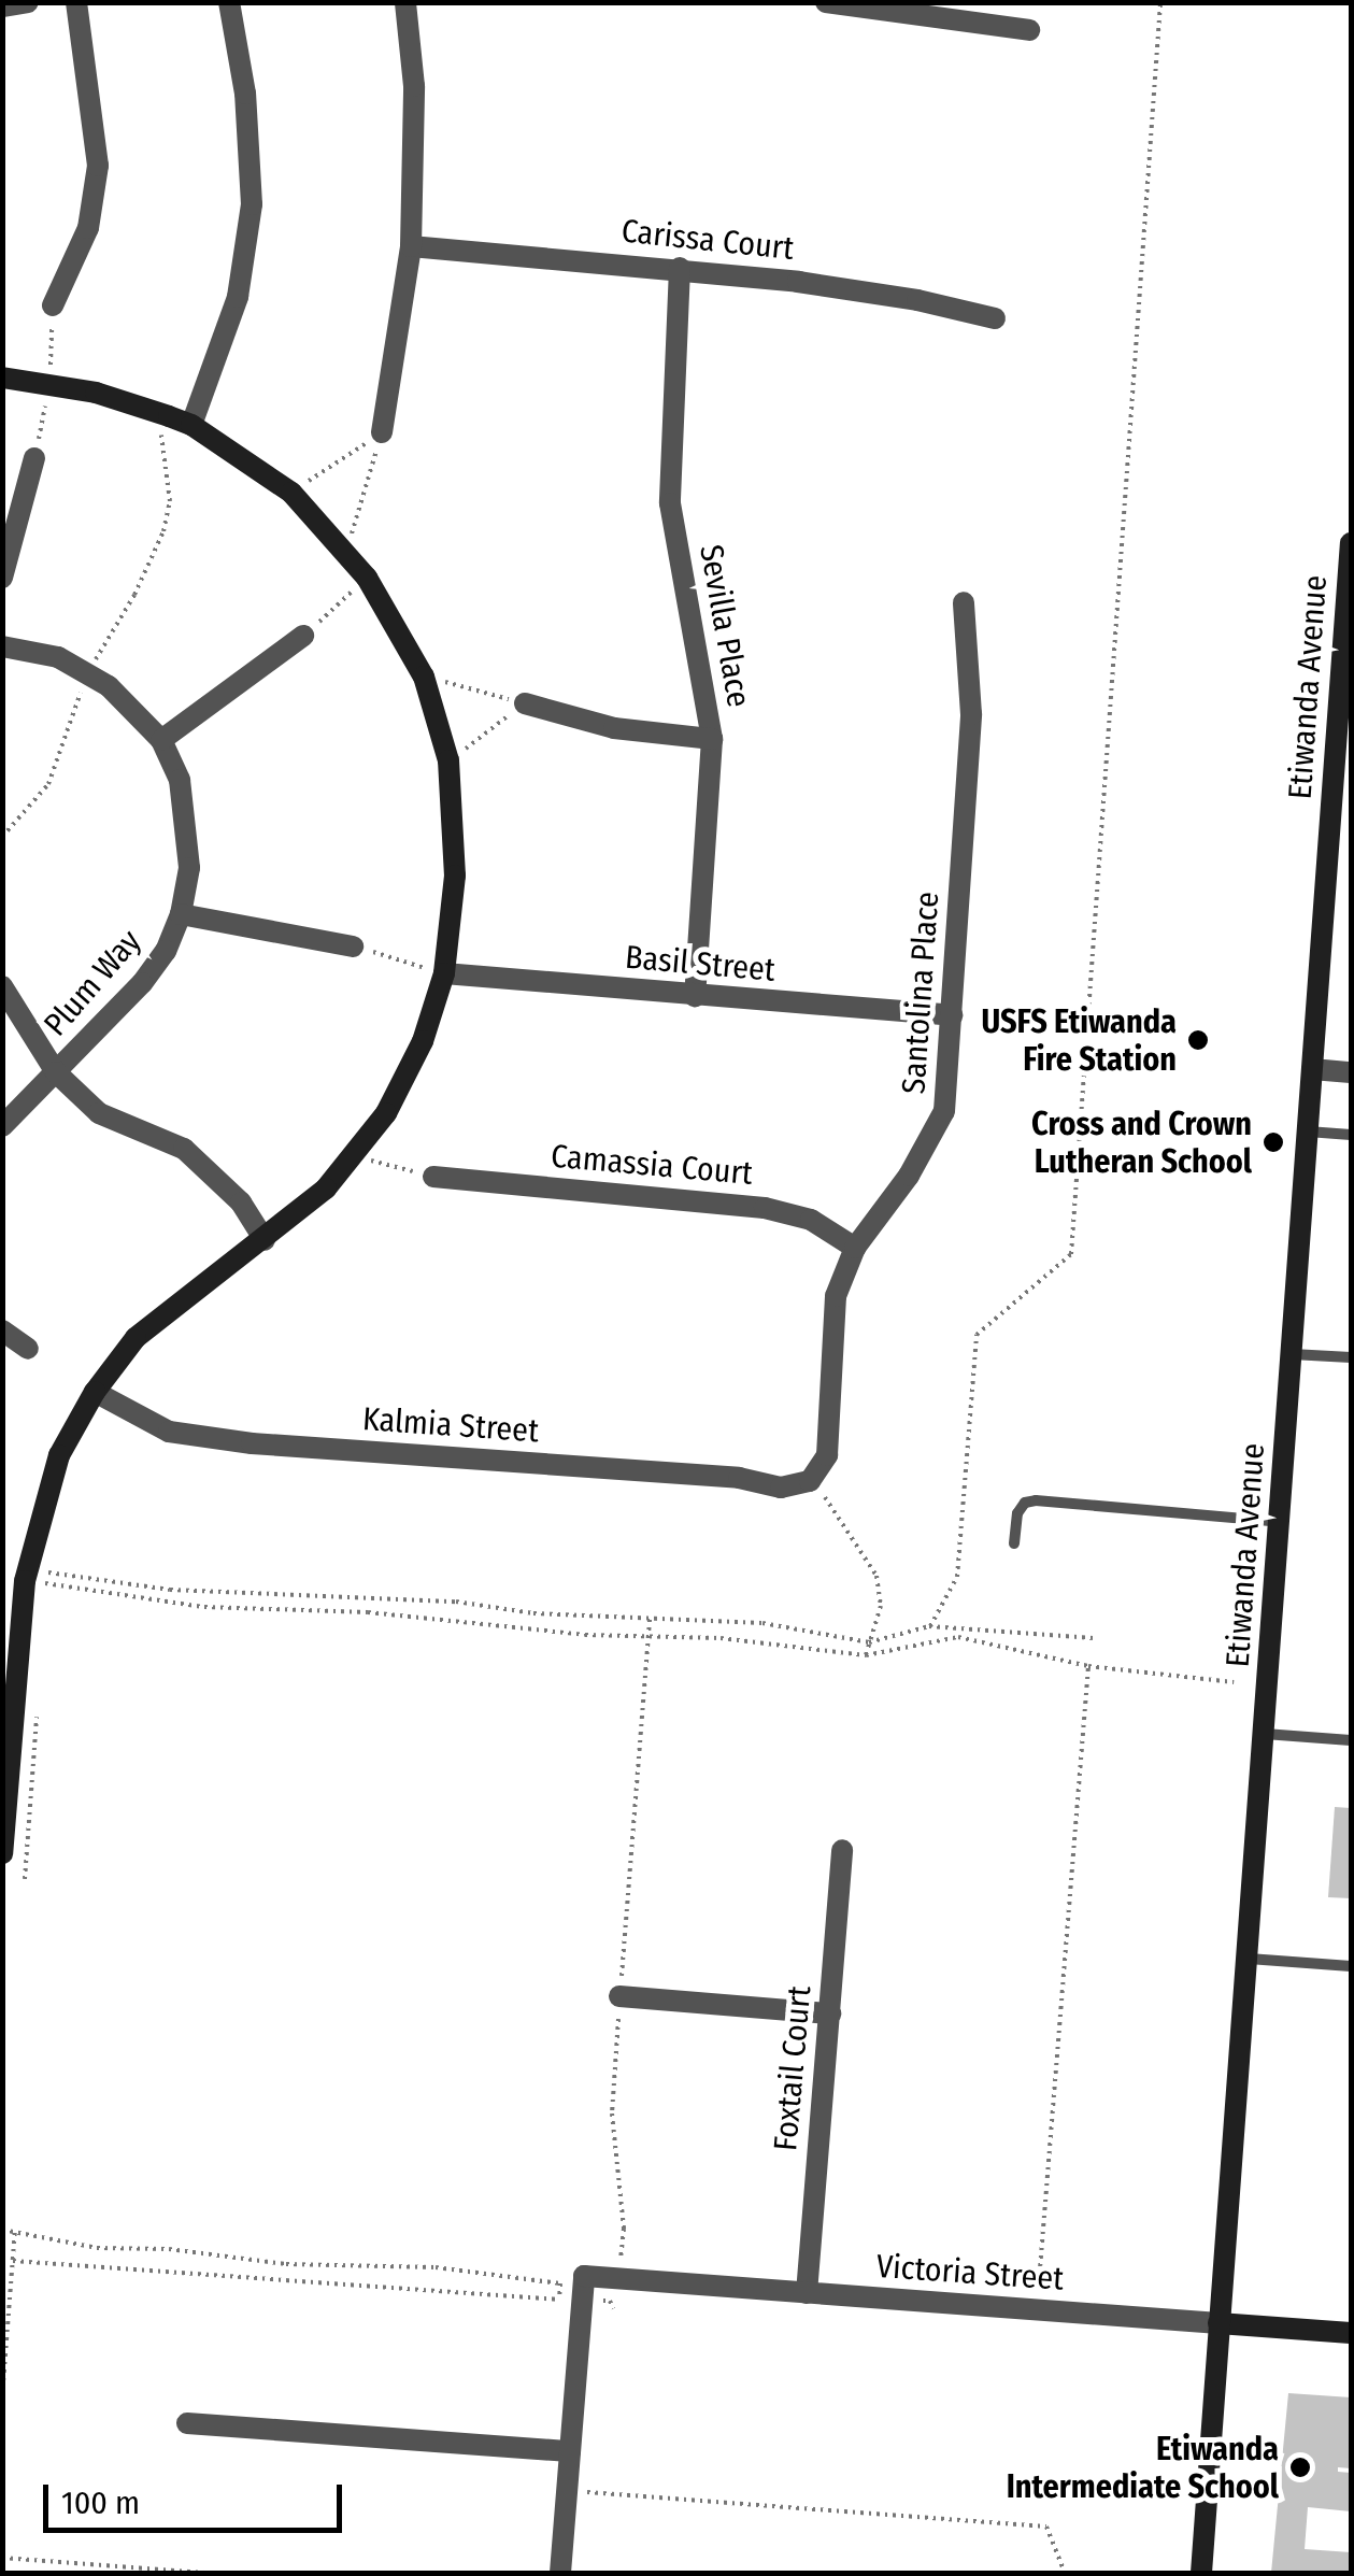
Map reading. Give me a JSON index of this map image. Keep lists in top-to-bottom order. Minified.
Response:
{"streets":{"street":["Carissa Court","Sevilla Place","Etiwanda Avenue","Basil Street","Plum Way","Santolina Place","Camassia Court","Kalmia Street","Foxtail Court","Victoria Street"]},"crossings":[["Carissa Court","Sevilla Place"],["Sevilla Place","Basil Street"],["Etiwanda Avenue","Victoria Street"],["Basil Street","Santolina Place"],["Santolina Place","Camassia Court"],["Santolina Place","Kalmia Street"],["Foxtail Court","Victoria Street"]],"places":["USFS Etiwanda Fire Station","Cross and Crown Lutheran School","Etiwanda Intermediate School"],"scale_bar":"100 m"}
